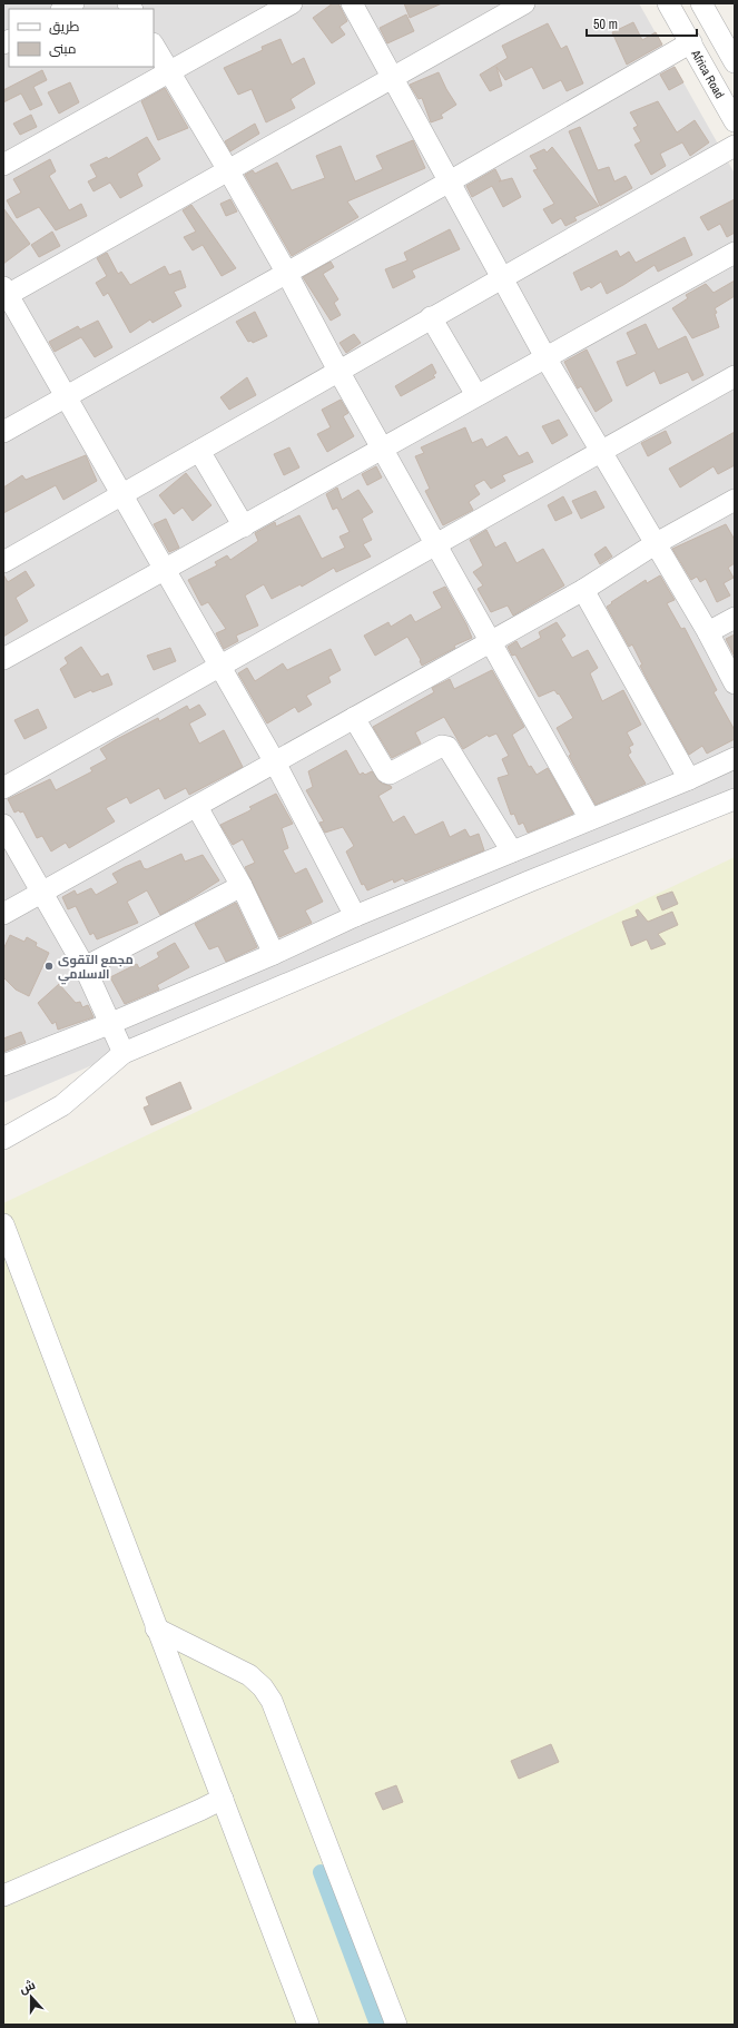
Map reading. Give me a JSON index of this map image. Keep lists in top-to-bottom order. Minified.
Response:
{"streets":{"street":["Africa Road"]},"places":["مجمع التقوى الاسلامي"],"legend":["طريق","مبنى"],"scale_bar":"50 m","north":"top"}
